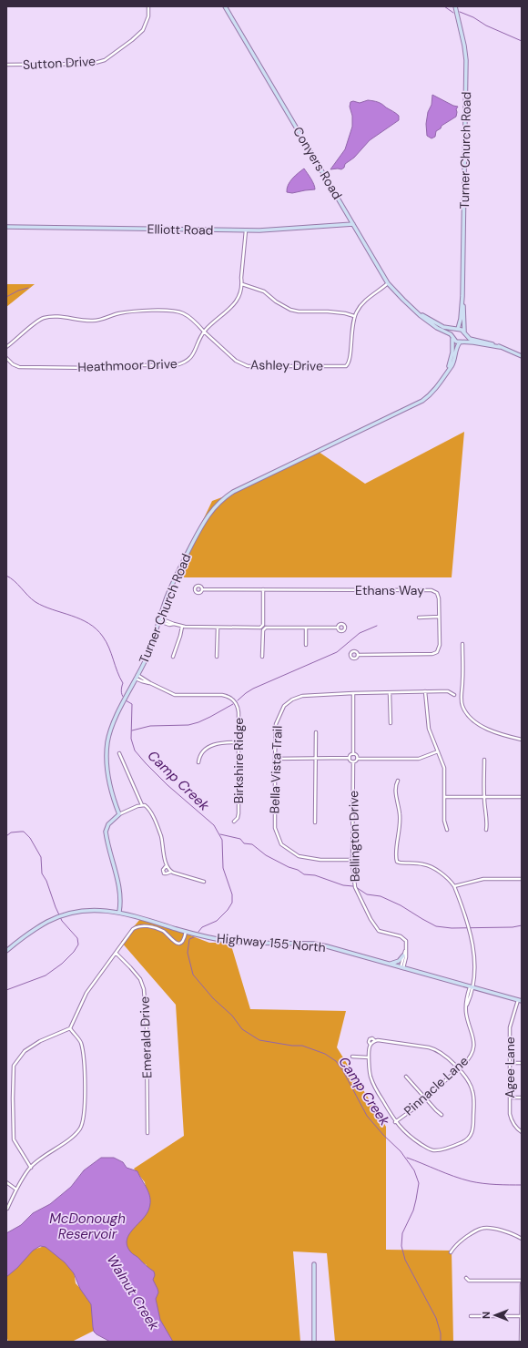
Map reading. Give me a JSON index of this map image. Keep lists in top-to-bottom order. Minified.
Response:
{"streets":{"street":["Sutton Drive","Turner Church Road","Conyers Road","Elliott Road","Heathmoor Drive","Ashley Drive","Ethans Way","Birkshire Ridge","Bella Vista Trail","Bellington Drive","Highway 155 North","Emerald Drive","Agee Lane","Pinnacle Lane"]},"crossings":[["Turner Church Road","Conyers Road"],["Turner Church Road","Birkshire Ridge"],["Conyers Road","Elliott Road"],["Conyers Road","Ashley Drive"],["Elliott Road","Heathmoor Drive"],["Heathmoor Drive","Ashley Drive"],["Bella Vista Trail","Bellington Drive"],["Highway 155 North","Agee Lane"],["Highway 155 North","Pinnacle Lane"]],"water":["Camp Creek","McDonough Reservoir","Walnut Creek"],"north":"left"}
